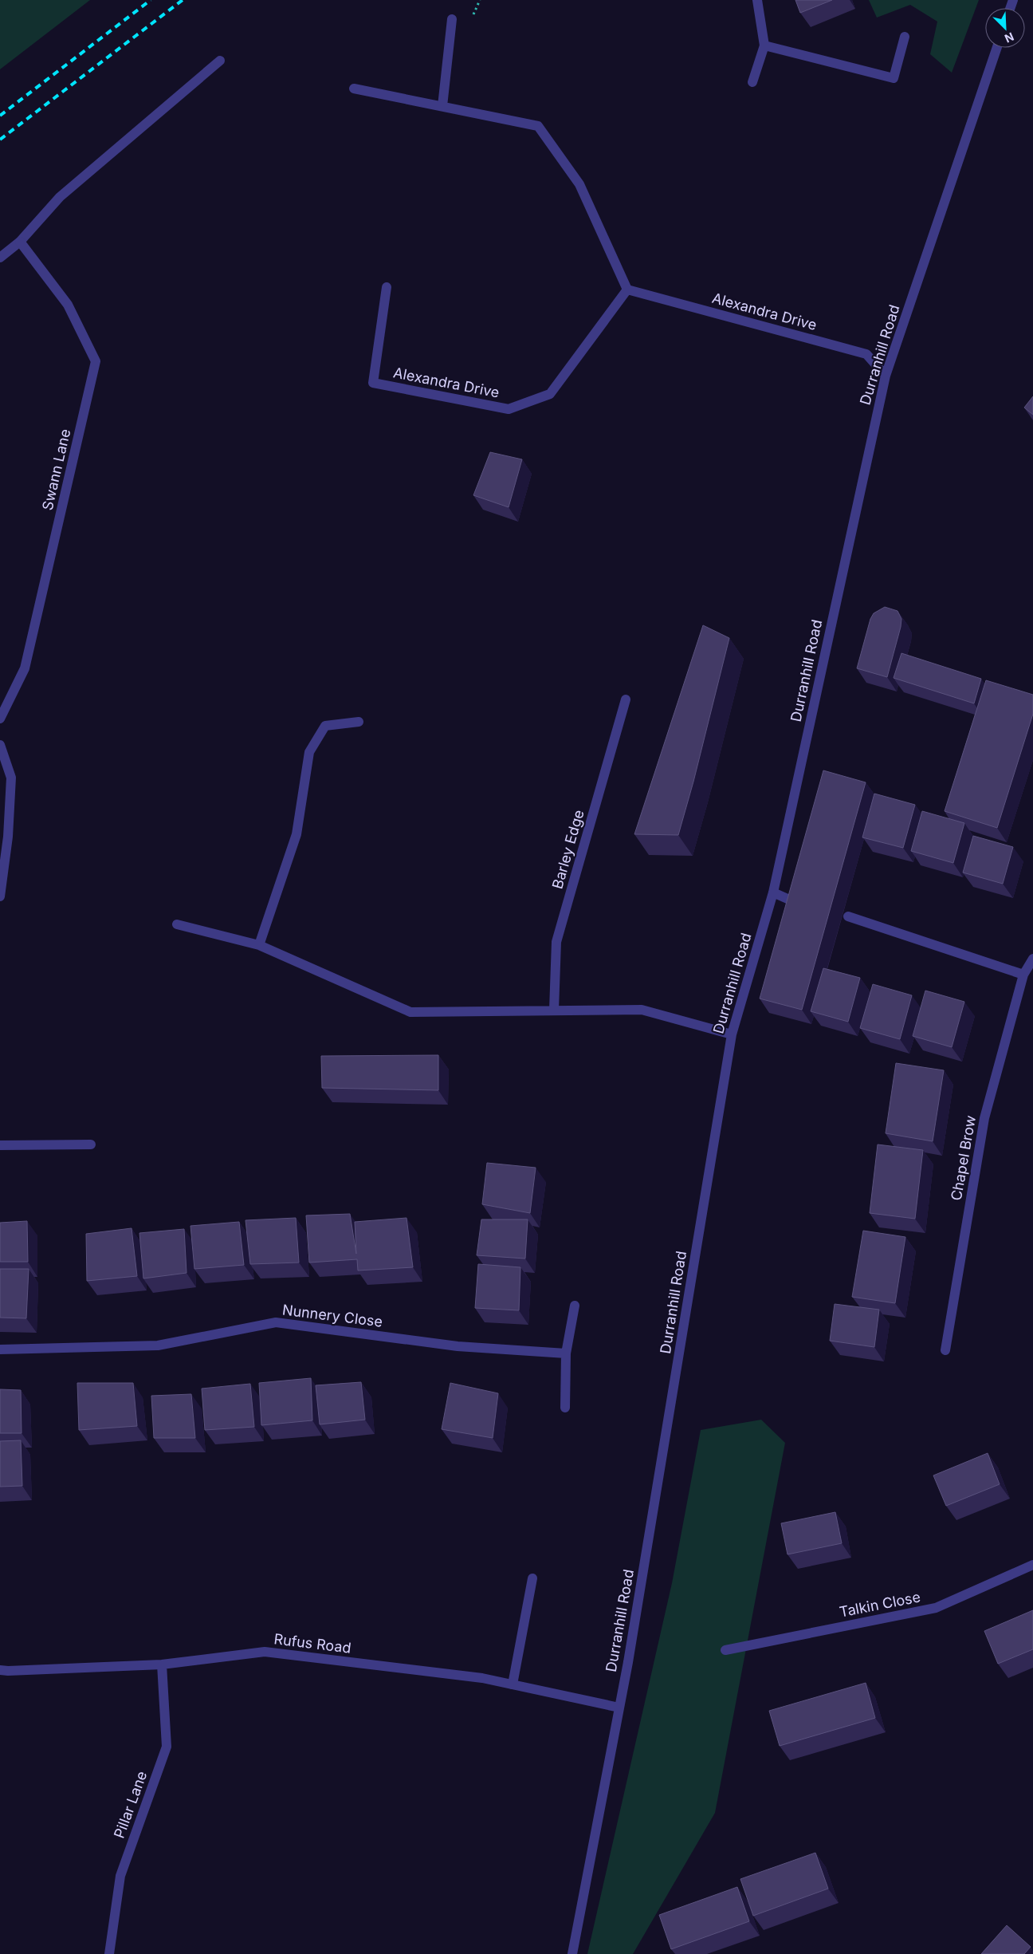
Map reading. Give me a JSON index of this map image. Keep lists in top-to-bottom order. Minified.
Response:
{"streets":{"street":["Alexandra Drive","Durranhill Road","Swann Lane","Barley Edge","Chapel Brow","Nunnery Close","Talkin Close","Rufus Road","Pillar Lane"]},"crossings":[["Alexandra Drive","Durranhill Road"],["Durranhill Road","Rufus Road"],["Rufus Road","Pillar Lane"]],"north":"bottom right"}
